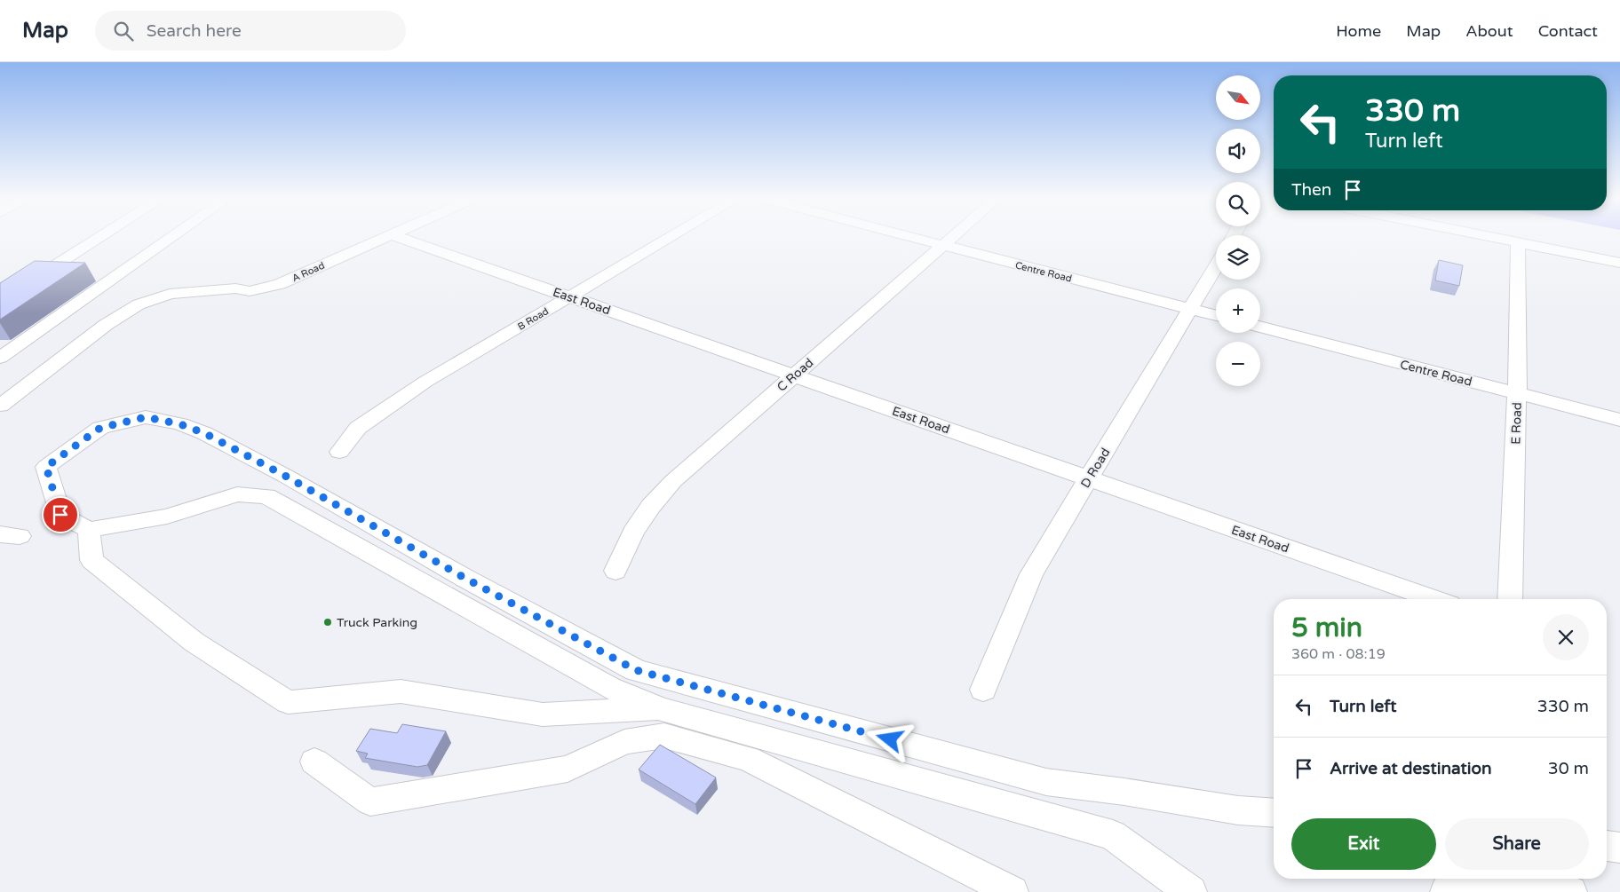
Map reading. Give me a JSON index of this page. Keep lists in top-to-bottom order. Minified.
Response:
{"streets":{"lane":["A Road","Centre Road","East Road","B Road","C Road","E Road","D Road"]},"crossings":[["Centre Road","C Road"],["Centre Road","E Road"],["Centre Road","D Road"],["East Road","B Road"],["East Road","C Road"],["East Road","D Road"]],"places":["Truck Parking"],"north":"bottom right","page":{"header":"Map","search":"Search here","nav":["Home","Map","About","Contact"],"map_buttons":["+","−"],"turn":["330 m","Turn left"],"then":"Then","heading":["5 min","360 m · 08:19"],"list":[{"name":"Turn left","value":"330 m"},{"name":"Arrive at destination","value":"30 m"}],"buttons":["Exit","Share"]}}
